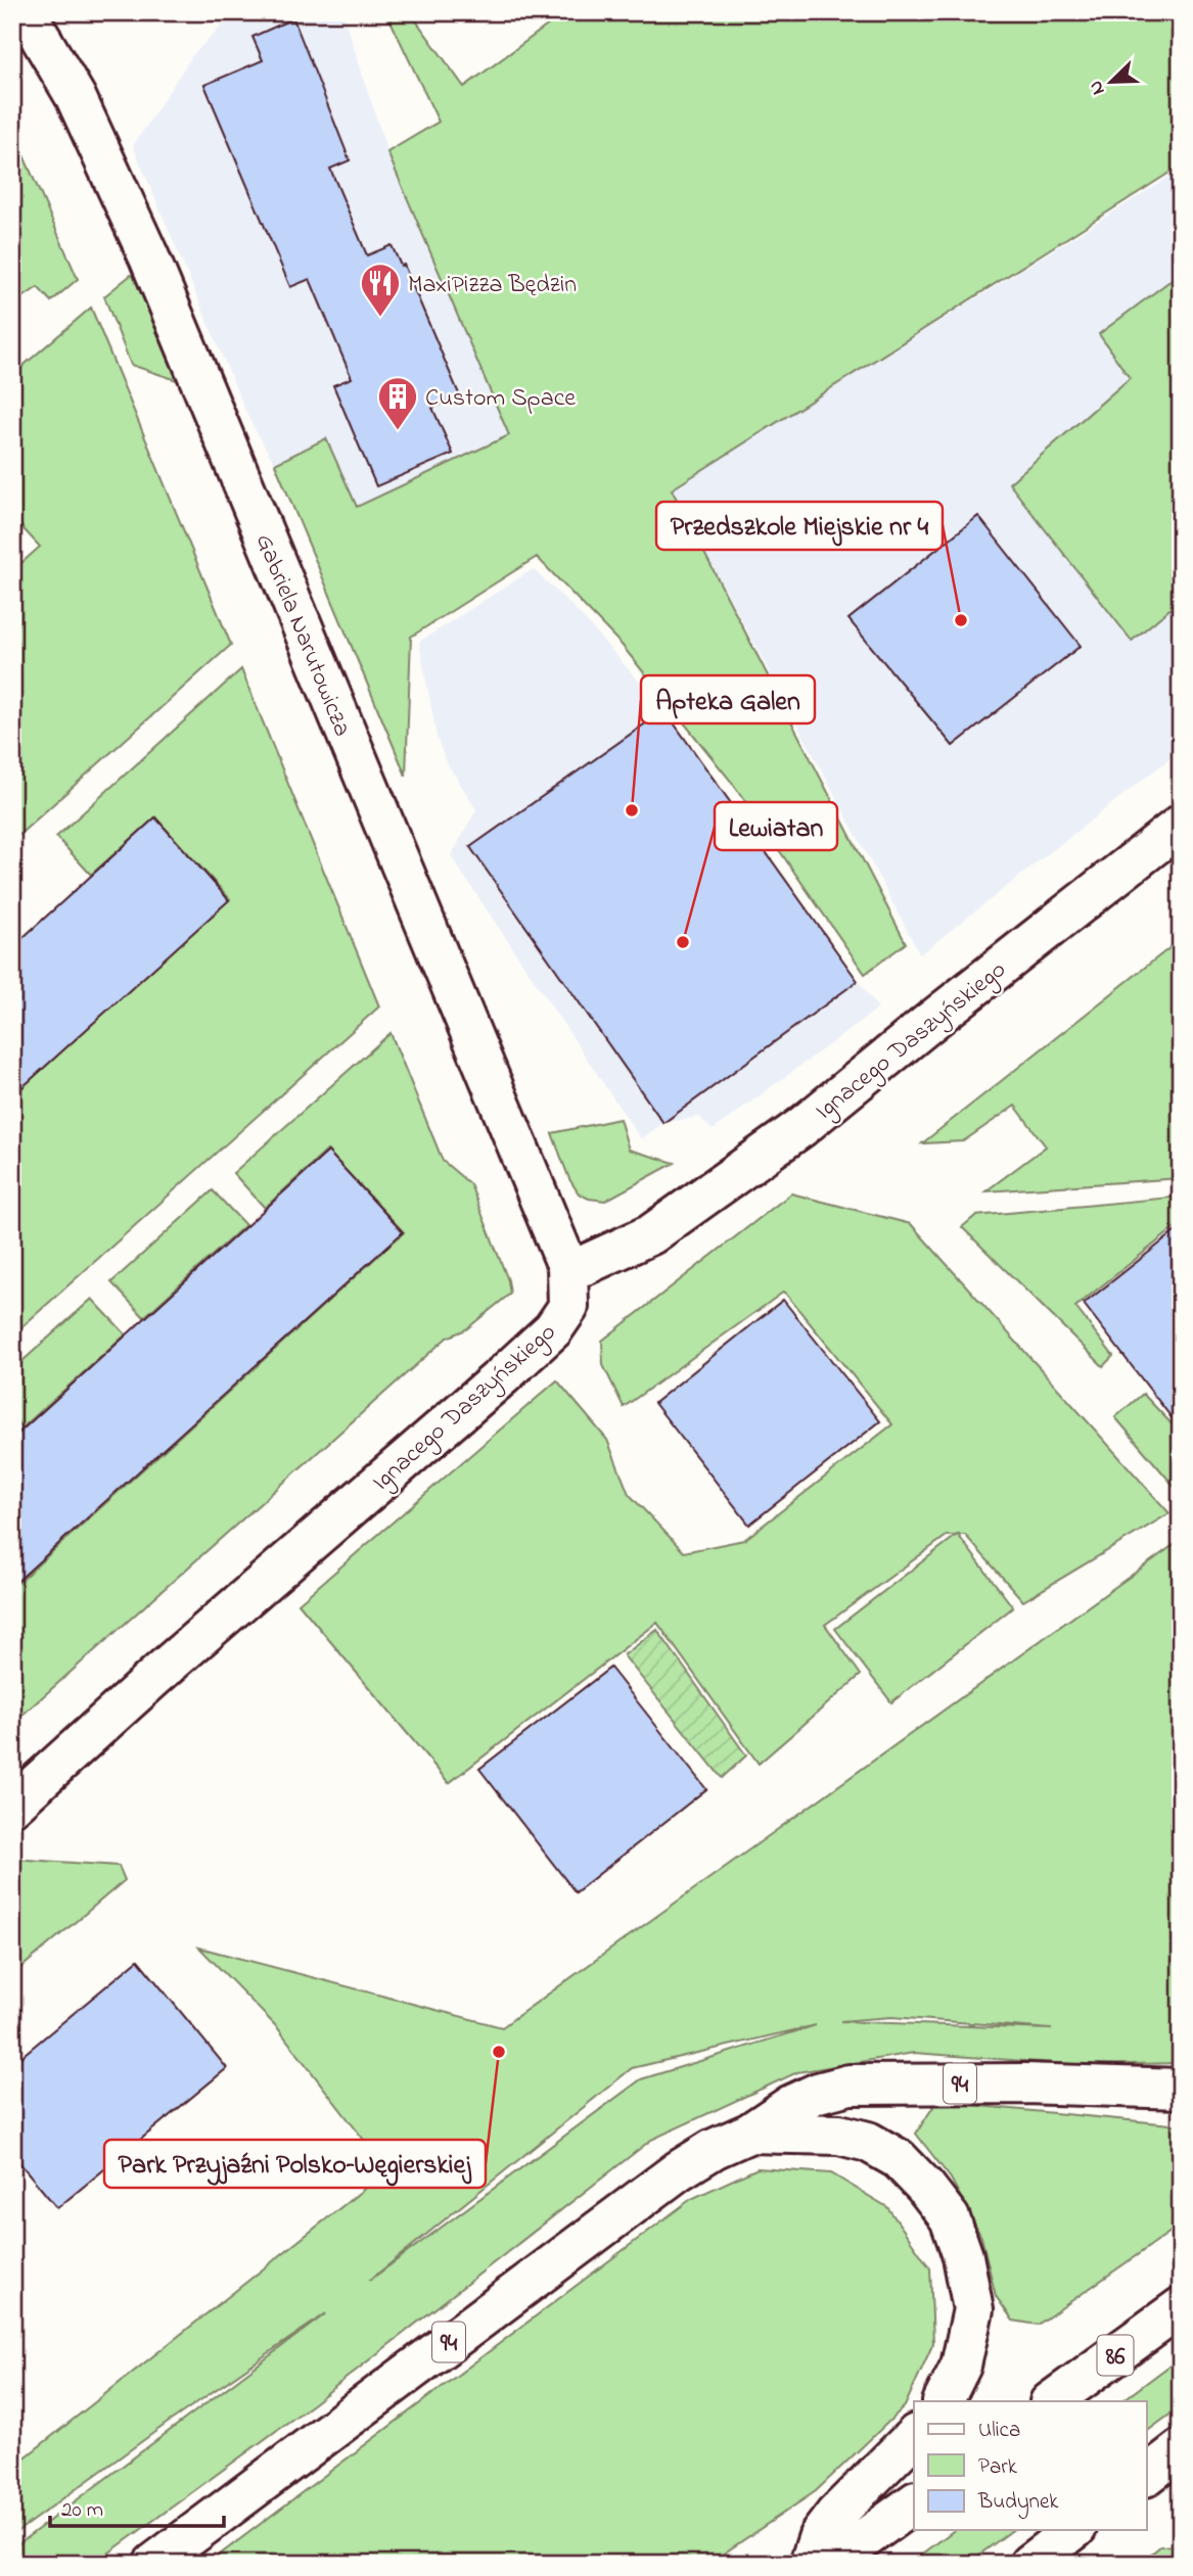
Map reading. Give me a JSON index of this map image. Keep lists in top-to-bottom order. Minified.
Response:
{"streets":{"street":["Gabriela Narutowicza","Ignacego Daszyńskiego","94","86"]},"crossings":[["Gabriela Narutowicza","Ignacego Daszyńskiego"]],"places":{"restaurant":["MaxiPizza Będzin"],"building":["Custom Space"],"other":["Przedszkole Miejskie nr 4","Apteka Galen","Lewiatan","Park Przyjaźni Polsko–Węgierskiej"]},"legend":["Ulica","Park","Budynek"],"scale_bar":"20 m","north":"bottom left"}
